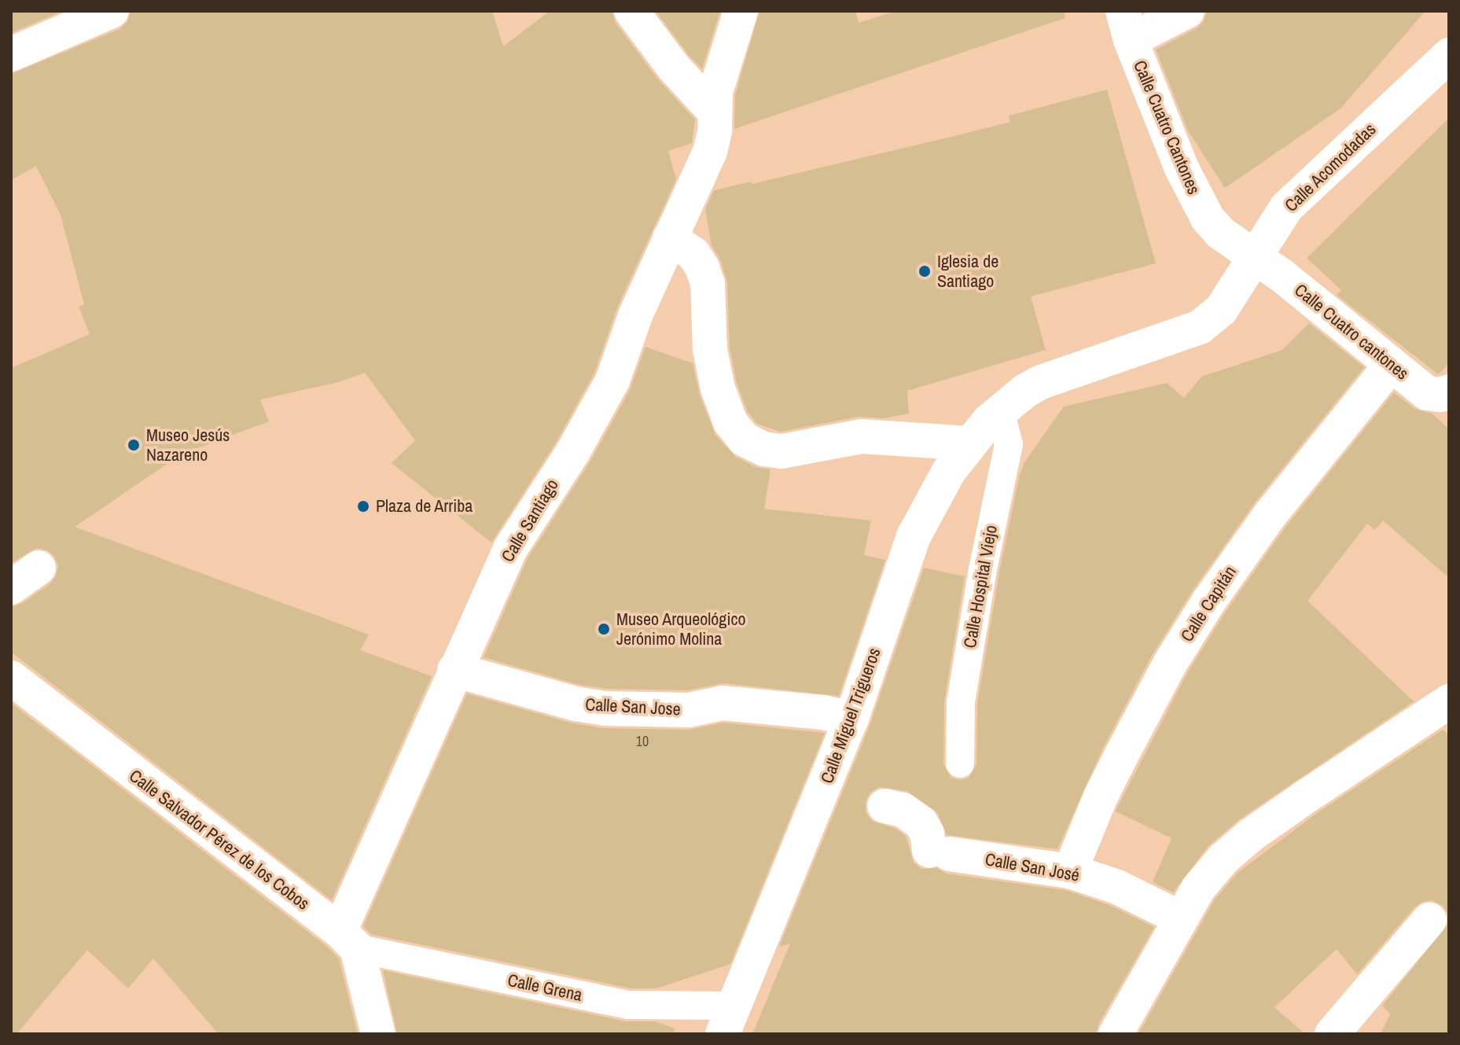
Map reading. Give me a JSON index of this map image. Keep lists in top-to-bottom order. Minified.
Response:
{"streets":{"street":["Calle Cuatro Cantones","Calle Acomodadas","Calle Cuatro cantones","Calle Santiago","Calle Capitán","Calle San Jose","Calle Miguel Trigueros","Calle Salvador Pérez de los Cobos","Calle San José"],"lane":["Calle Hospital Viejo","Calle Grena"]},"crossings":[["Calle Cuatro Cantones","Calle Acomodadas"],["Calle Cuatro Cantones","Calle Cuatro cantones"],["Calle Acomodadas","Calle Cuatro cantones"],["Calle Acomodadas","Calle Hospital Viejo"],["Calle Acomodadas","Calle Miguel Trigueros"],["Calle Cuatro cantones","Calle Capitán"],["Calle Santiago","Calle San Jose"],["Calle Santiago","Calle Salvador Pérez de los Cobos"],["Calle Santiago","Calle Grena"],["Calle Hospital Viejo","Calle Miguel Trigueros"],["Calle Capitán","Calle San José"],["Calle San Jose","Calle Miguel Trigueros"],["Calle Miguel Trigueros","Calle Grena"],["Calle Salvador Pérez de los Cobos","Calle Grena"]],"places":["Iglesia de Santiago","Museo Jesús Nazareno","Plaza de Arriba","Museo Arqueológico Jerónimo Molina"],"house_numbers":["10"]}
